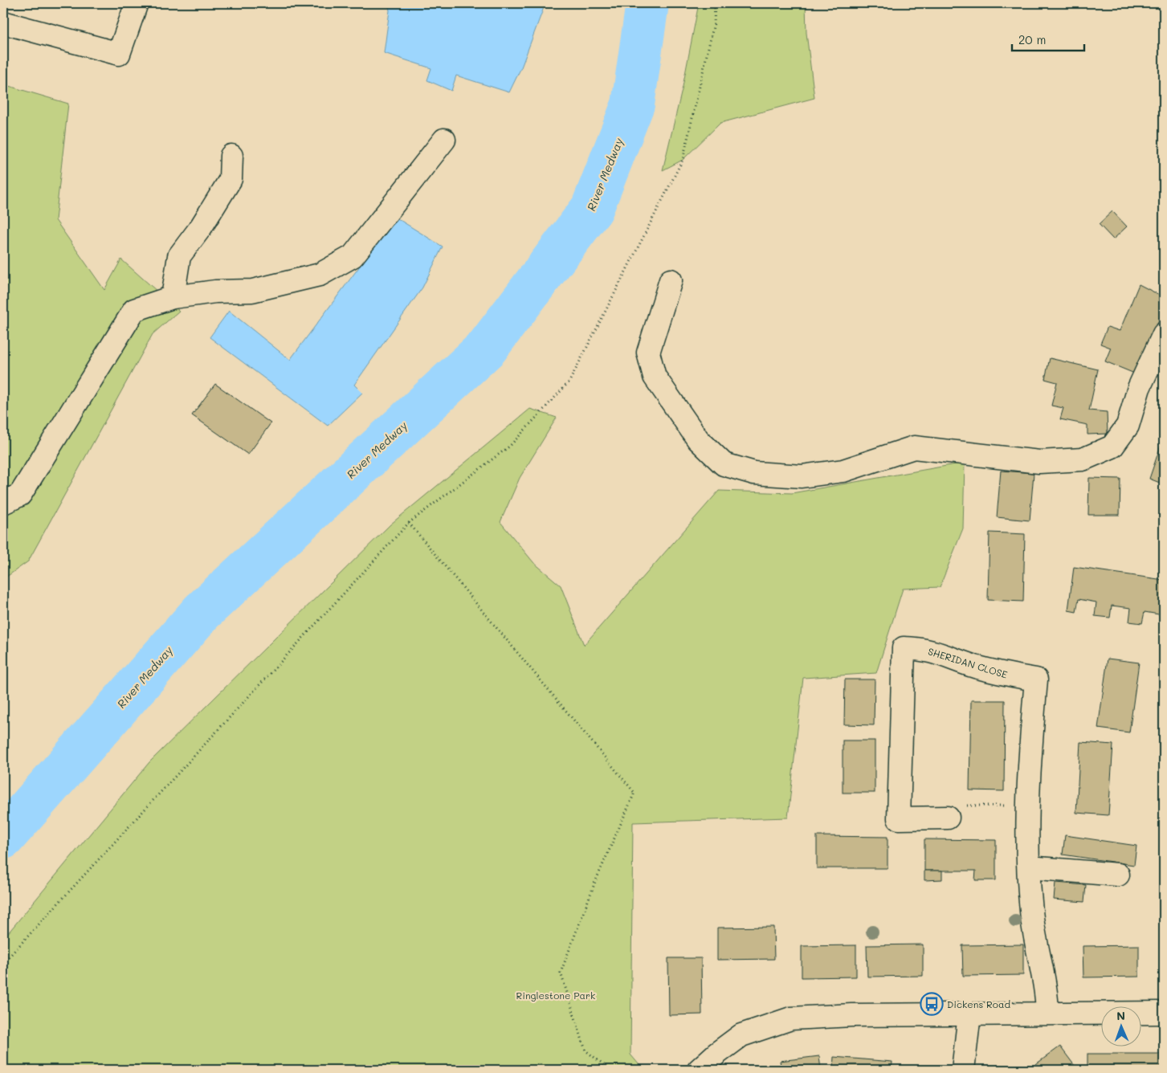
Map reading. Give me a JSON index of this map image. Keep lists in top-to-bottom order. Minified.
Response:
{"streets":{"street":["SHERIDAN CLOSE"]},"water":["River Medway"],"parks":["Ringlestone Park"],"places":{"bus stop":["Dickens Road"]},"scale_bar":"20 m","north":"top"}
